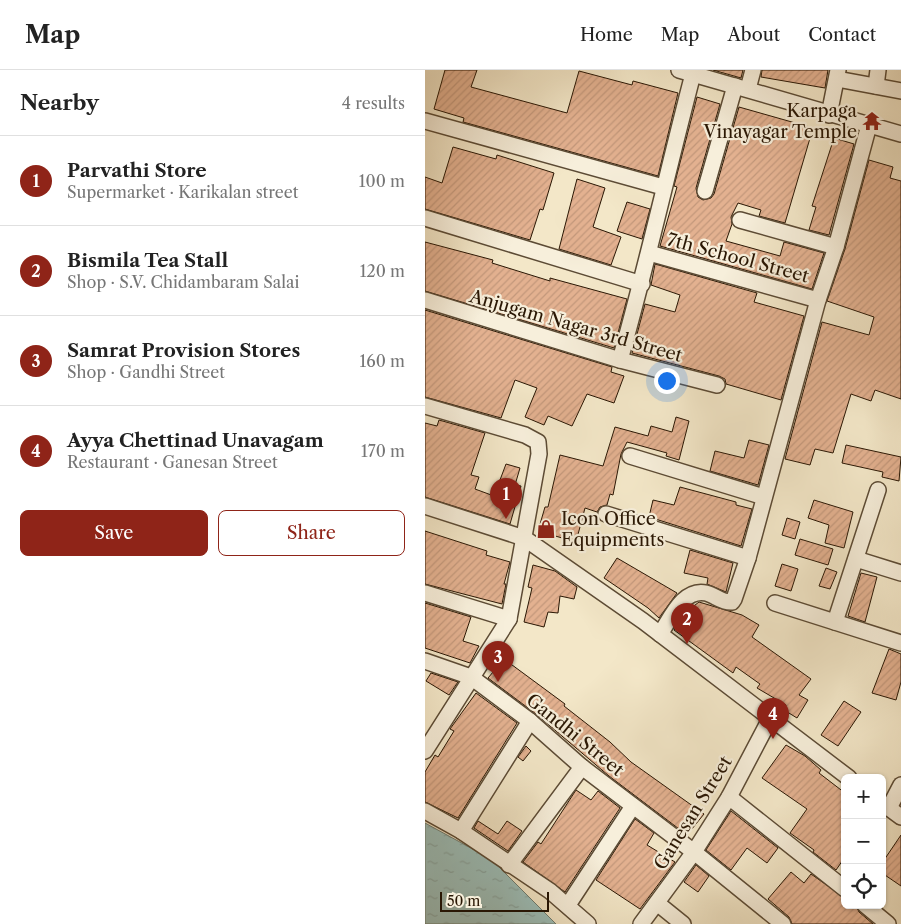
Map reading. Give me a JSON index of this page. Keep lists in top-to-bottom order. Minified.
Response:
{"streets":{"street":["7th School Street","Anjugam Nagar 3rd Street","Gandhi Street","Ganesan Street"]},"crossings":[["Gandhi Street","Ganesan Street"]],"places":{"temple":["Karpaga Vinayagar Temple"],"shop":["Icon Office Equipments"]},"scale_bar":"50 m","page":{"header":"Map","nav":["Home","Map","About","Contact"],"heading":["Nearby","4 results"],"list":[{"mark":"1","name":"Parvathi Store","note":"Supermarket · Karikalan street","value":"100 m"},{"mark":"2","name":"Bismila Tea Stall","note":"Shop · S.V. Chidambaram Salai","value":"120 m"},{"mark":"3","name":"Samrat Provision Stores","note":"Shop · Gandhi Street","value":"160 m"},{"mark":"4","name":"Ayya Chettinad Unavagam","note":"Restaurant · Ganesan Street","value":"170 m"}],"pins":["1","2","3","4"],"buttons":["Save","Share"],"map_buttons":["+","−"],"scale":"50 m"}}
